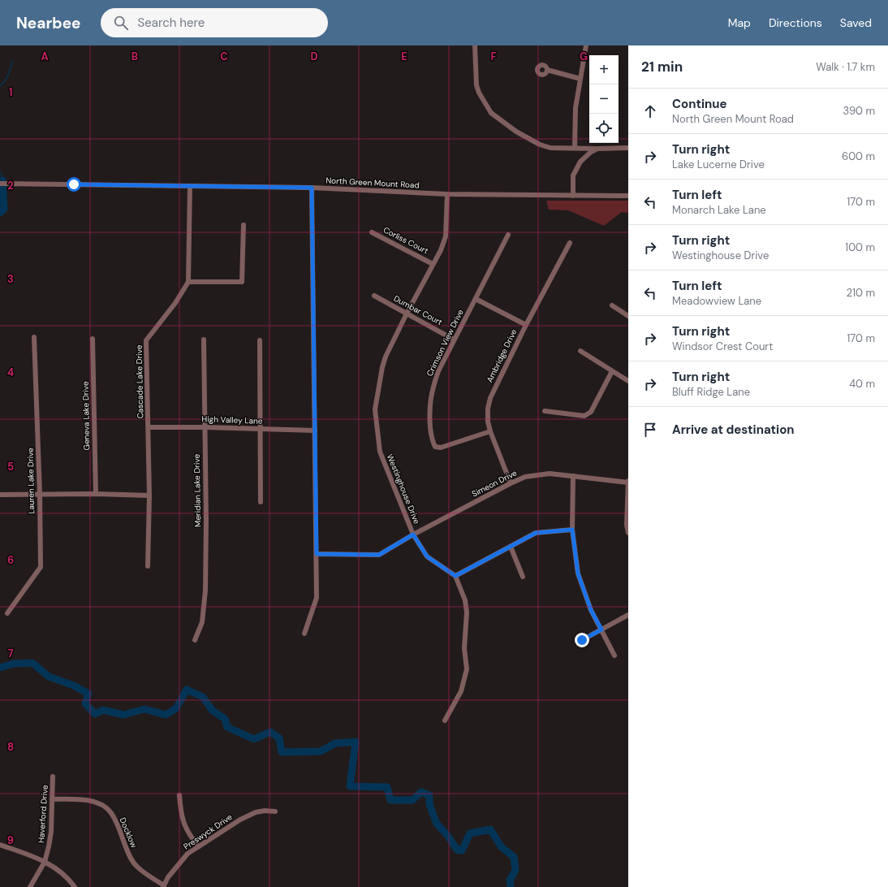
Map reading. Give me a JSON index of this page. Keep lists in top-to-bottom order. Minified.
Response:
{"streets":{"street":["North Green Mount Road","Corliss Court","Dumbar Court","Crimson View Drive","Ambridge Drive","Cascade Lake Drive","Geneva Lake Drive","High Valley Lane","Lauren Lake Drive","Simeon Drive","Westinghouse Drive","Meridian Lake Drive","Haverford Drive","Preswyck Drive","Docklow"]},"crossings":[["North Green Mount Road","Westinghouse Drive"],["Corliss Court","Westinghouse Drive"],["Dumbar Court","Crimson View Drive"],["Dumbar Court","Westinghouse Drive"],["Crimson View Drive","Ambridge Drive"],["Ambridge Drive","Simeon Drive"],["Cascade Lake Drive","High Valley Lane"],["High Valley Lane","Meridian Lake Drive"],["Simeon Drive","Westinghouse Drive"],["Haverford Drive","Docklow"],["Preswyck Drive","Docklow"]],"page":{"header":"Nearbee","search":"Search here","nav":["Map","Directions","Saved"],"heading":["21 min","Walk · 1.7 km"],"map_buttons":["+","−"],"list":[["Continue","North Green Mount Road","390 m"],["Turn right","Lake Lucerne Drive","600 m"],["Turn left","Monarch Lake Lane","170 m"],["Turn right","Westinghouse Drive","100 m"],["Turn left","Meadowview Lane","210 m"],["Turn right","Windsor Crest Court","170 m"],["Turn right","Bluff Ridge Lane","40 m"],"Arrive at destination"]},"grid":{"columns":["A","B","C","D","E","F","G"],"rows":["1","2","3","4","5","6","7","8","9"]}}
